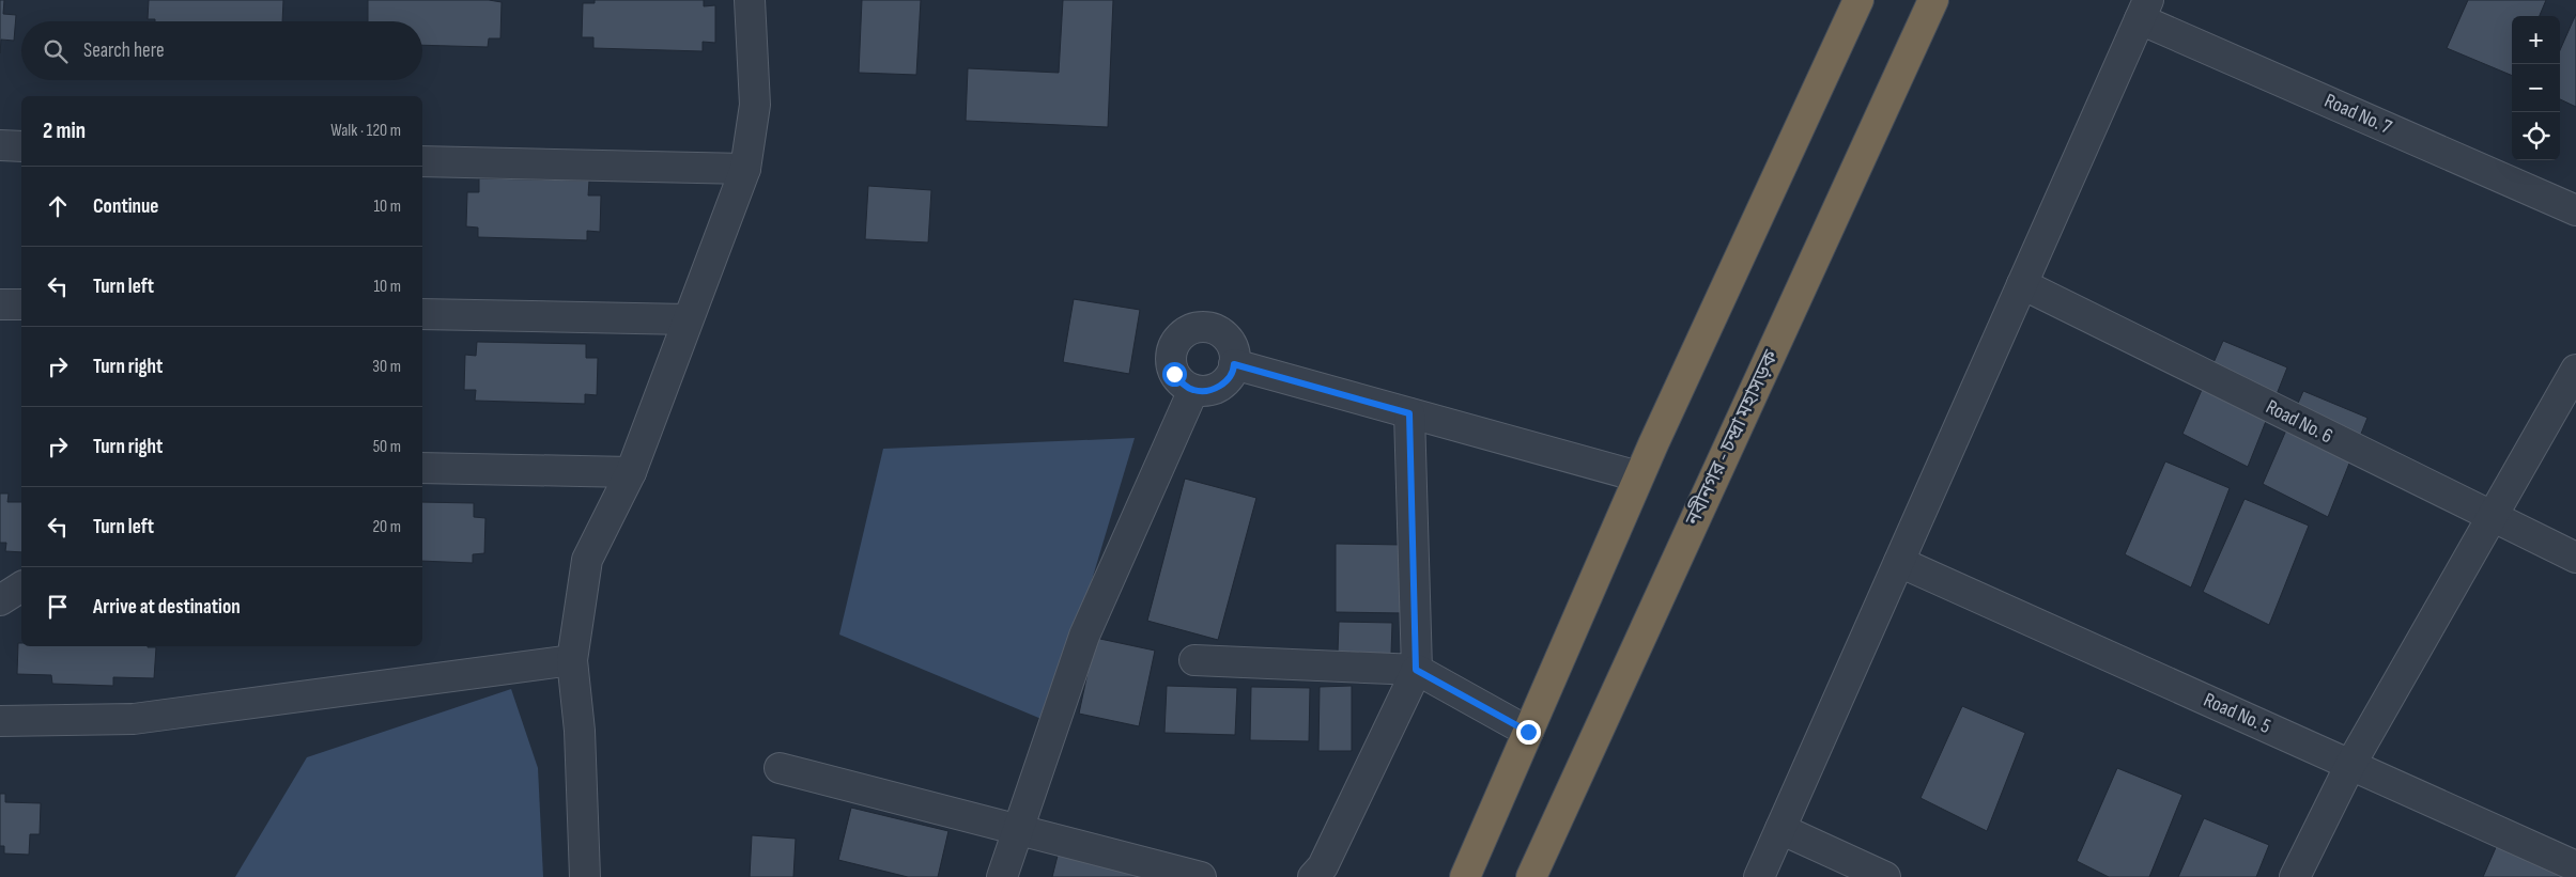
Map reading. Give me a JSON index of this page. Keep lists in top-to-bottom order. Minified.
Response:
{"streets":{"highway":["নবীনগর - চন্দ্রা মহাসড়ক"],"street":["Road No. 7","Road No. 6","Road No. 5"]},"page":{"map_buttons":["+","−"],"search":"Search here","heading":["2 min","Walk · 120 m"],"list":[["Continue","10 m"],["Turn left","10 m"],["Turn right","30 m"],["Turn right","50 m"],["Turn left","20 m"],"Arrive at destination"]}}
